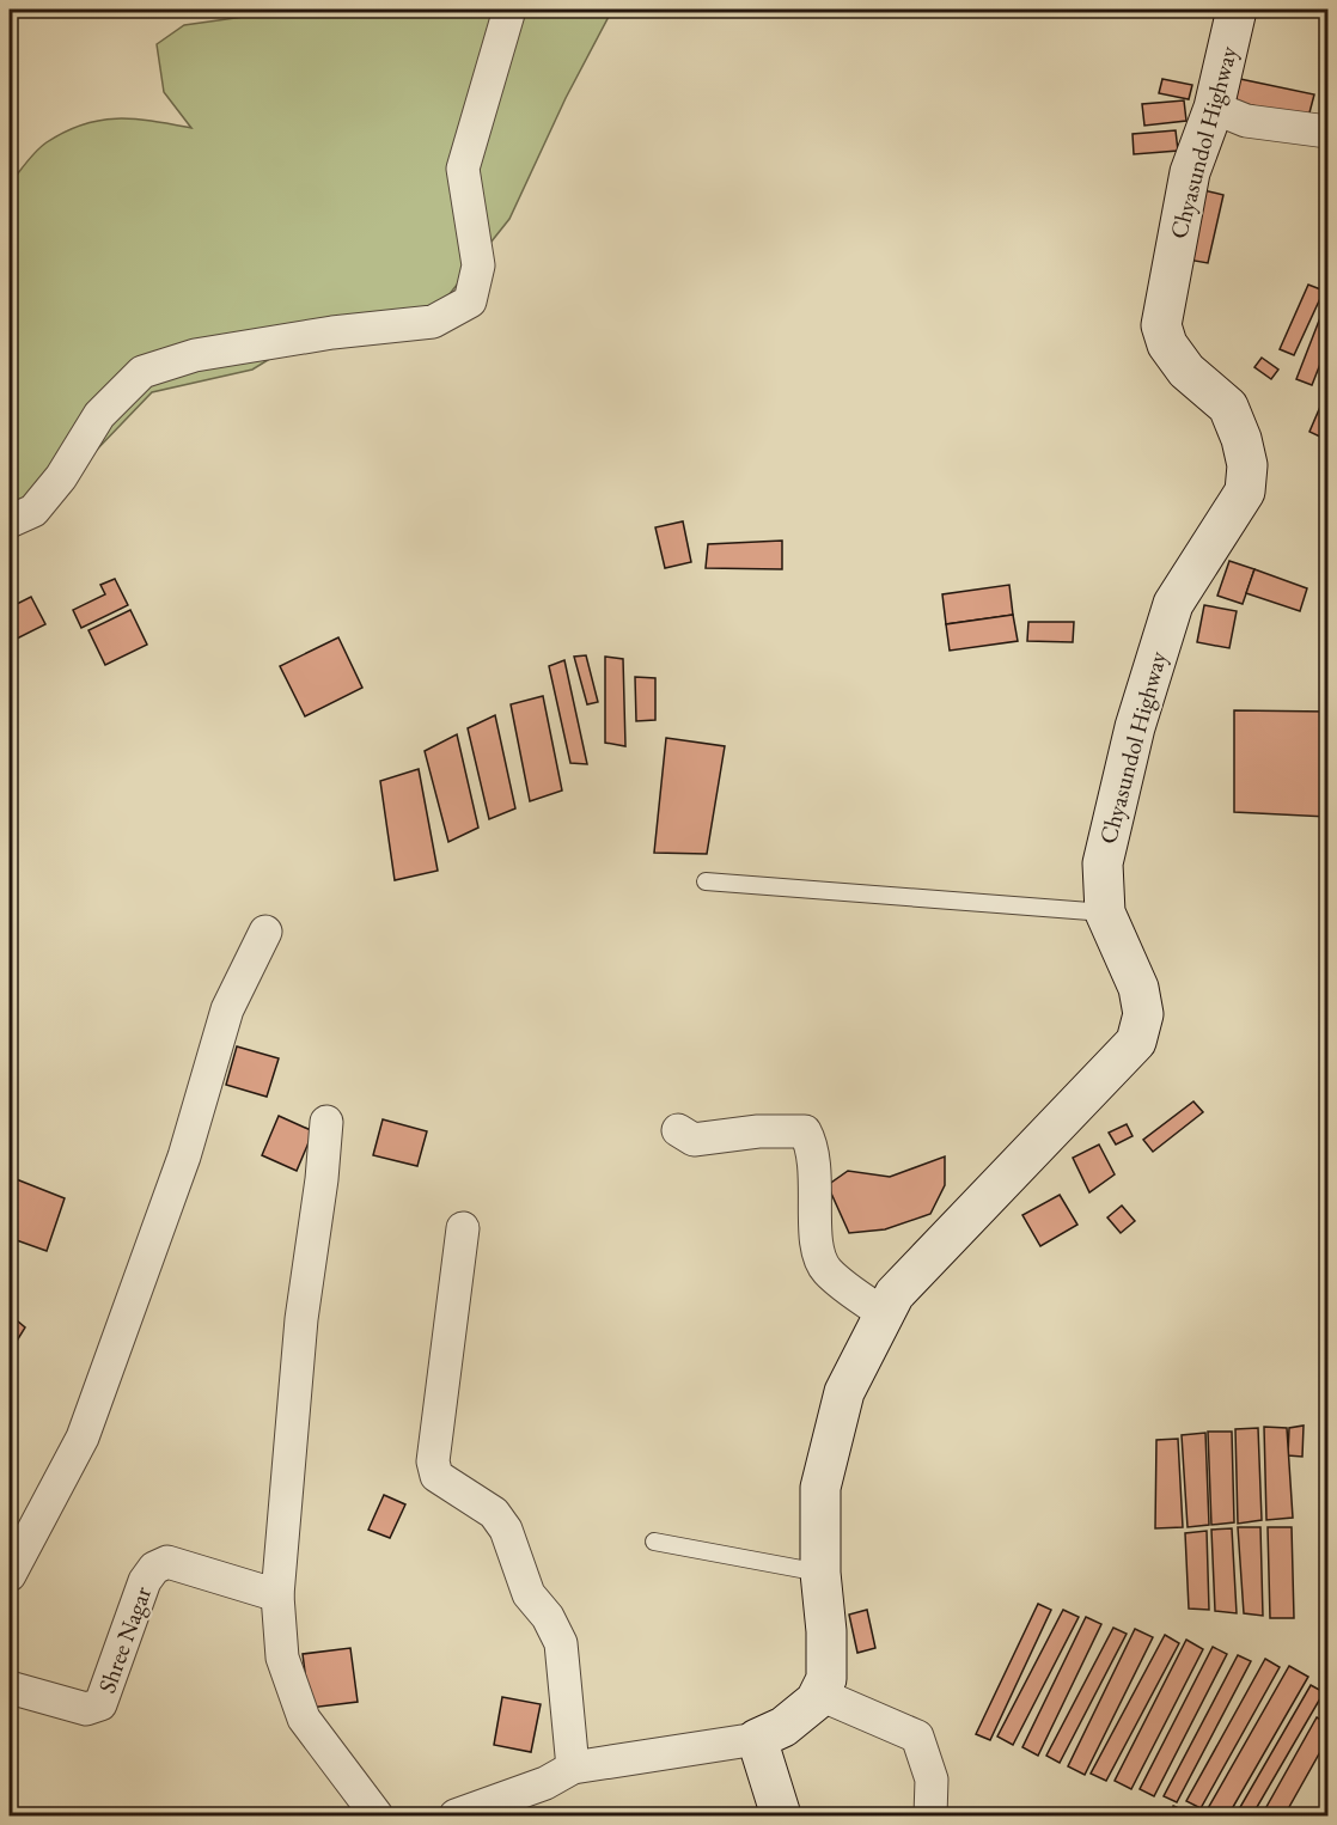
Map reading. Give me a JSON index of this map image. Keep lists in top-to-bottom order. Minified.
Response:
{"streets":{"street":["Chyasundol Highway","Shree Nagar"]}}
